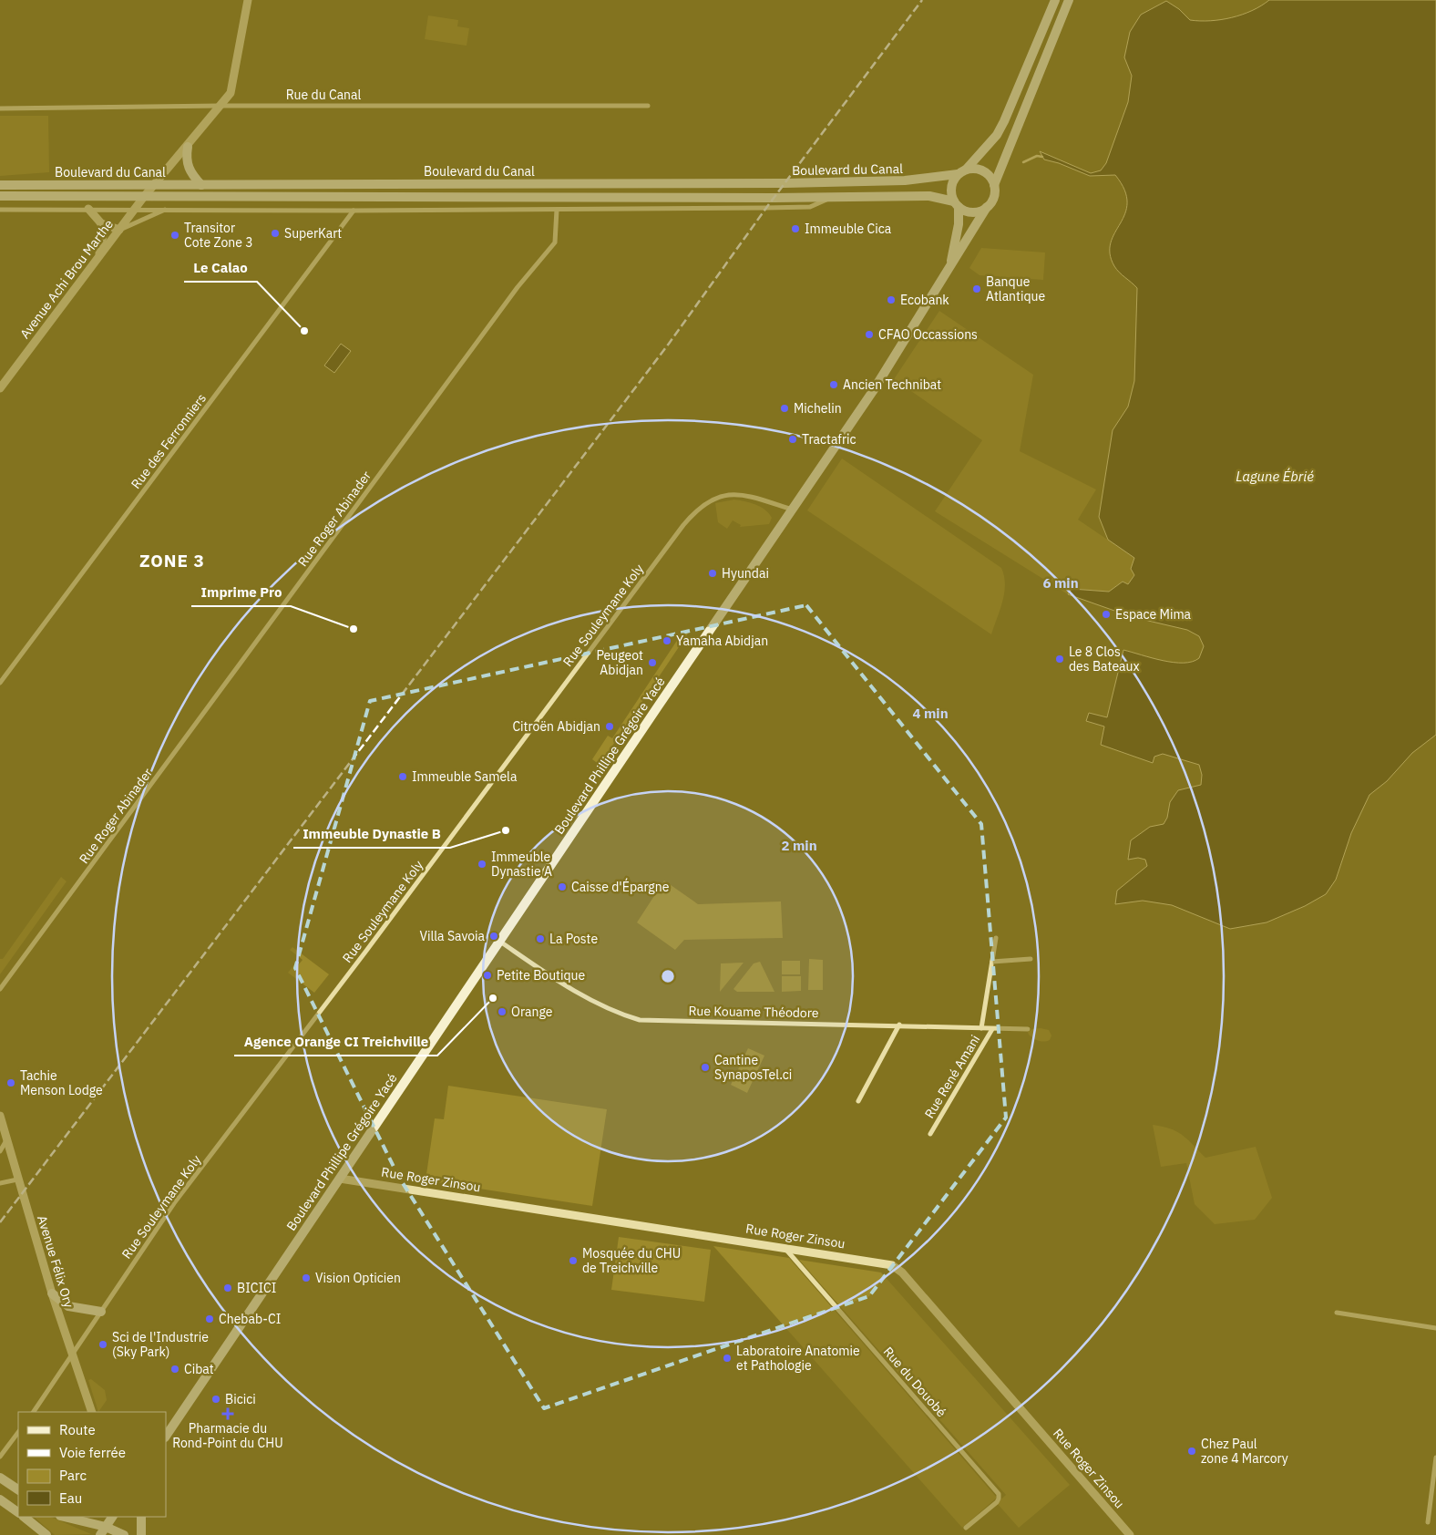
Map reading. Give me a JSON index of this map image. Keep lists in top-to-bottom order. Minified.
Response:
{"streets":{"main road":["Boulevard du Canal","Boulevard Phillipe Grégoire Yacé"],"street":["Rue du Canal","Avenue Achi Brou Marthe","Rue des Ferronniers","Rue Roger Abinader","Rue Souleymane Koly","Rue Kouame Théodore","Rue René Amani","Rue Roger Zinsou","Avenue Félix Ory","Rue du Douobé"]},"crossings":[["Rue du Canal","Avenue Achi Brou Marthe"],["Boulevard du Canal","Avenue Achi Brou Marthe"],["Boulevard du Canal","Rue des Ferronniers"],["Boulevard du Canal","Rue Roger Abinader"],["Boulevard du Canal","Boulevard Phillipe Grégoire Yacé"],["Rue Souleymane Koly","Boulevard Phillipe Grégoire Yacé"],["Rue Souleymane Koly","Avenue Félix Ory"],["Boulevard Phillipe Grégoire Yacé","Rue Kouame Théodore"],["Boulevard Phillipe Grégoire Yacé","Rue Roger Zinsou"],["Rue Kouame Théodore","Rue René Amani"],["Rue Roger Zinsou","Rue du Douobé"]],"districts":["ZONE 3"],"water":["Lagune Ébrié"],"places":{"other":["Immeuble Cica","SuperKart","Transitor Cote Zone 3","Banque Atlantique","Ecobank","Le Calao","CFAO Occassions","Ancien Technibat","Michelin","Tractafric","Hyundai","Espace Mima","Imprime Pro","Yamaha Abidjan","Le 8 Clos des Bateaux","Peugeot Abidjan","Citroën Abidjan","Immeuble Samela","Immeuble Dynastie B","Immeuble Dynastie A","Caisse d'Épargne","Villa Savoia","La Poste","Petite Boutique","Agence Orange CI Treichville","Orange","Cantine SynaposTel.ci","Tachie Menson Lodge","Mosquée du CHU de Treichville","Vision Opticien","BICICI","Chebab-CI","Sci de l'Industrie (Sky Park)","Laboratoire Anatomie et Pathologie","Cibat","Bicici","Chez Paul zone 4 Marcory"],"health":["Pharmacie du Rond-Point du CHU"]},"legend":["Route","Voie ferrée","Parc","Eau"],"rings":["6 min","4 min","2 min"]}
